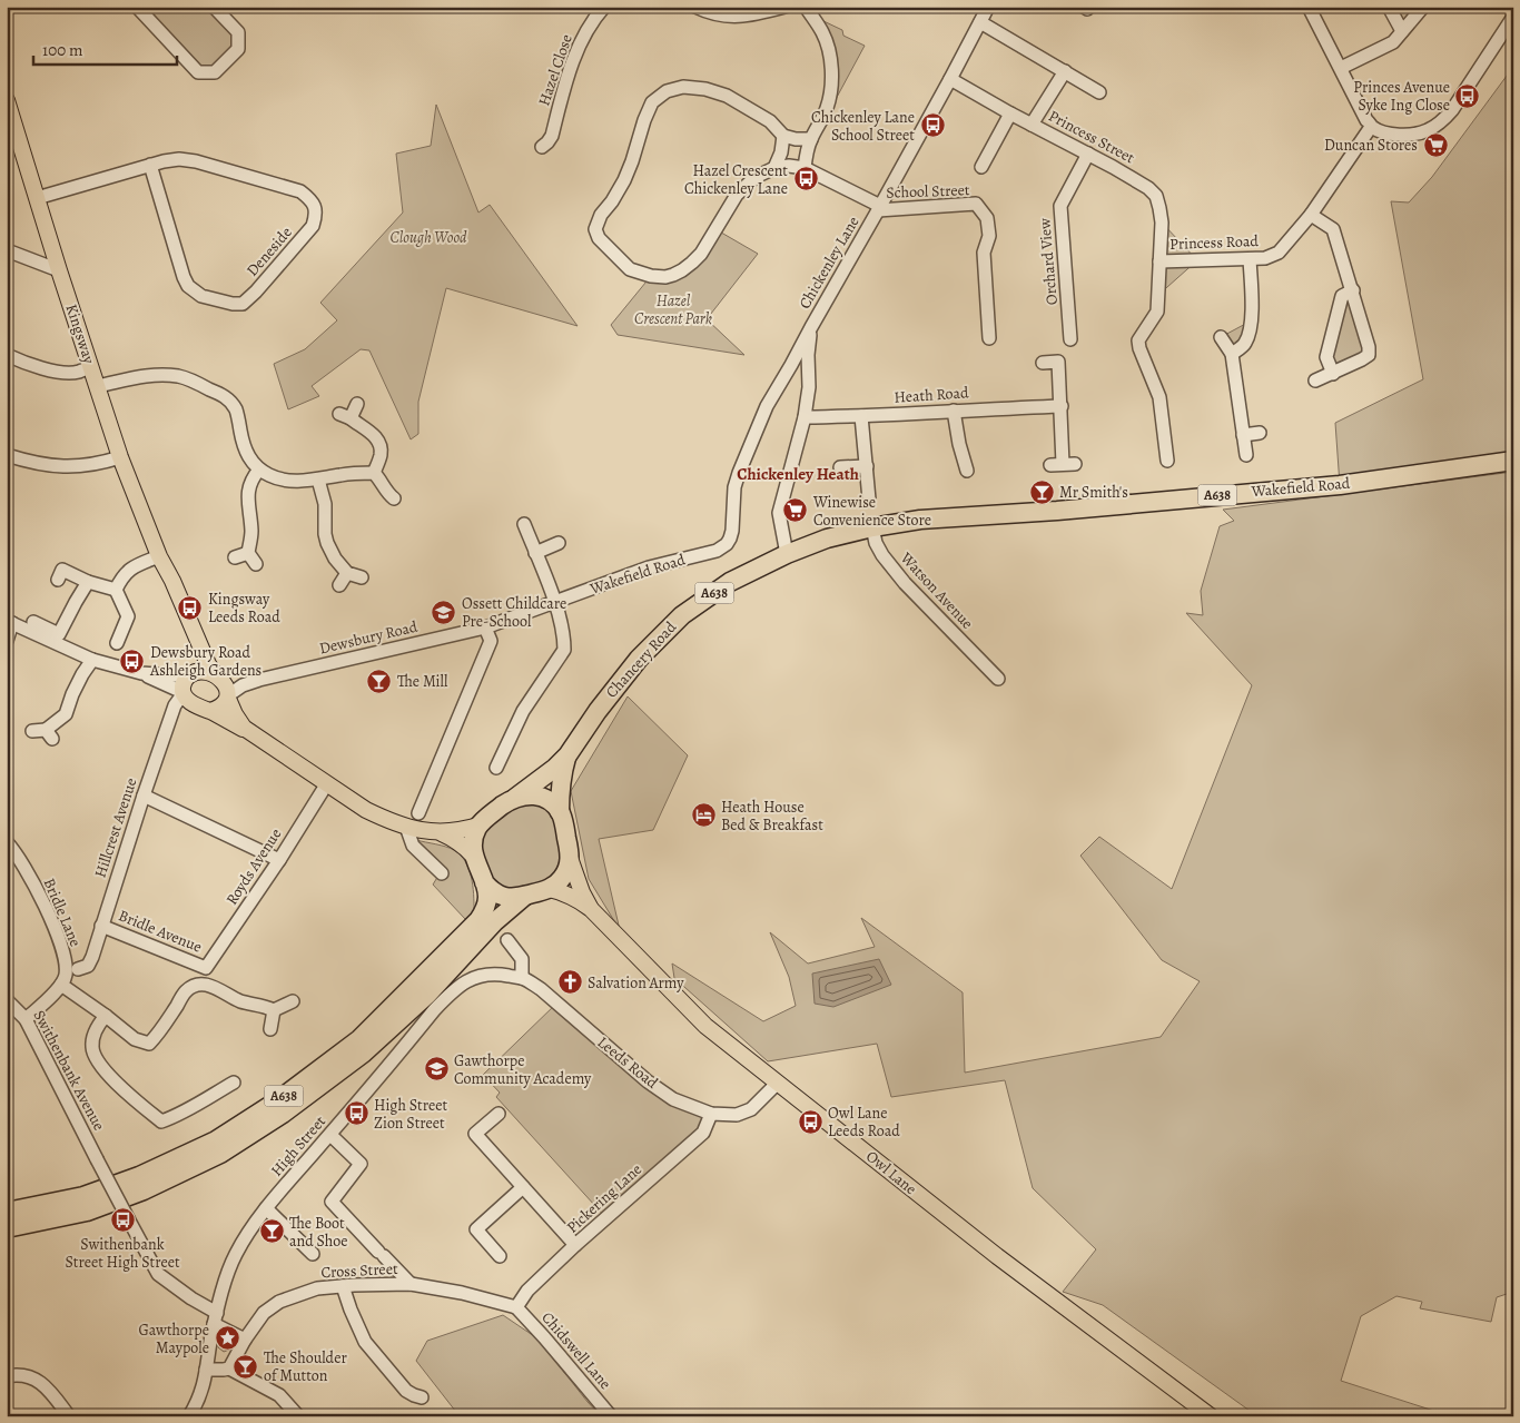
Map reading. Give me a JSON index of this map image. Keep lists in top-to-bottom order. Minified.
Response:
{"streets":{"highway":["Wakefield Road","A638","Chancery Road"],"main road":["Kingsway","Owl Lane"],"street":["Hazel Close","Princess Street","School Street","Princess Road","Deneside","Orchard View","Chickenley Lane","Heath Road","Watson Avenue","Dewsbury Road","Hillcrest Avenue","Royds Avenue","Bridle Lane","Bridle Avenue","Leeds Road","Swithenbank Avenue","High Street","Pickering Lane","Cross Street","Chidswell Lane"]},"crossings":[["Princess Street","Princess Road"],["Princess Street","Orchard View"],["Princess Street","Chickenley Lane"],["School Street","Chickenley Lane"],["Deneside","Kingsway"],["Chickenley Lane","Wakefield Road"],["Kingsway","Dewsbury Road"],["Kingsway","Hillcrest Avenue"],["Wakefield Road","Dewsbury Road"],["Wakefield Road","Chancery Road"],["A638","Chancery Road"],["A638","Owl Lane"],["Watson Avenue","Chancery Road"],["Dewsbury Road","Hillcrest Avenue"],["Chancery Road","Owl Lane"],["Hillcrest Avenue","Bridle Avenue"],["Royds Avenue","Bridle Avenue"],["Leeds Road","High Street"],["Leeds Road","Owl Lane"],["Leeds Road","Pickering Lane"],["Swithenbank Avenue","High Street"],["Swithenbank Avenue","Cross Street"],["Pickering Lane","Cross Street"],["Pickering Lane","Chidswell Lane"],["Cross Street","Chidswell Lane"]],"districts":["Chickenley Heath"],"parks":["Clough Wood","Hazel Crescent Park"],"places":{"bus stop":["Princes Avenue Syke Ing Close","Chickenley Lane School Street","Hazel Crescent Chickenley Lane","Kingsway Leeds Road","Dewsbury Road Ashleigh Gardens","High Street Zion Street","Owl Lane Leeds Road","Swithenbank Street High Street"],"supermarket":["Duncan Stores","Winewise Convenience Store"],"bar":["Mr Smith's","The Mill","The Boot and Shoe","The Shoulder of Mutton"],"school or university":["Ossett Childcare Pre-School","Gawthorpe Community Academy"],"hotel":["Heath House Bed & Breakfast"],"church":["Salvation Army"],"place":["Gawthorpe Maypole"]},"scale_bar":"100 m"}
